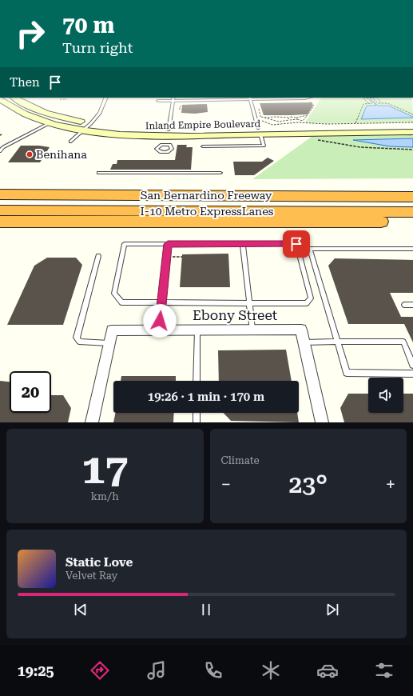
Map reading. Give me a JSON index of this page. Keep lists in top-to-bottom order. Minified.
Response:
{"streets":{"highway":["San Bernardino Freeway","I-10 Metro ExpressLanes"],"main road":["Inland Empire Boulevard"],"street":["Ebony Street"]},"places":["Benihana"],"page":{"turn":["70 m","Turn right"],"then":"Then","limit":"20","trip":"19:26 · 1 min · 170 m","tile":[["17","km/h"],"Climate"],"heat":["−","23°","+"],"song":["Static Love","Velvet Ray"],"tabs":"19:25"}}
